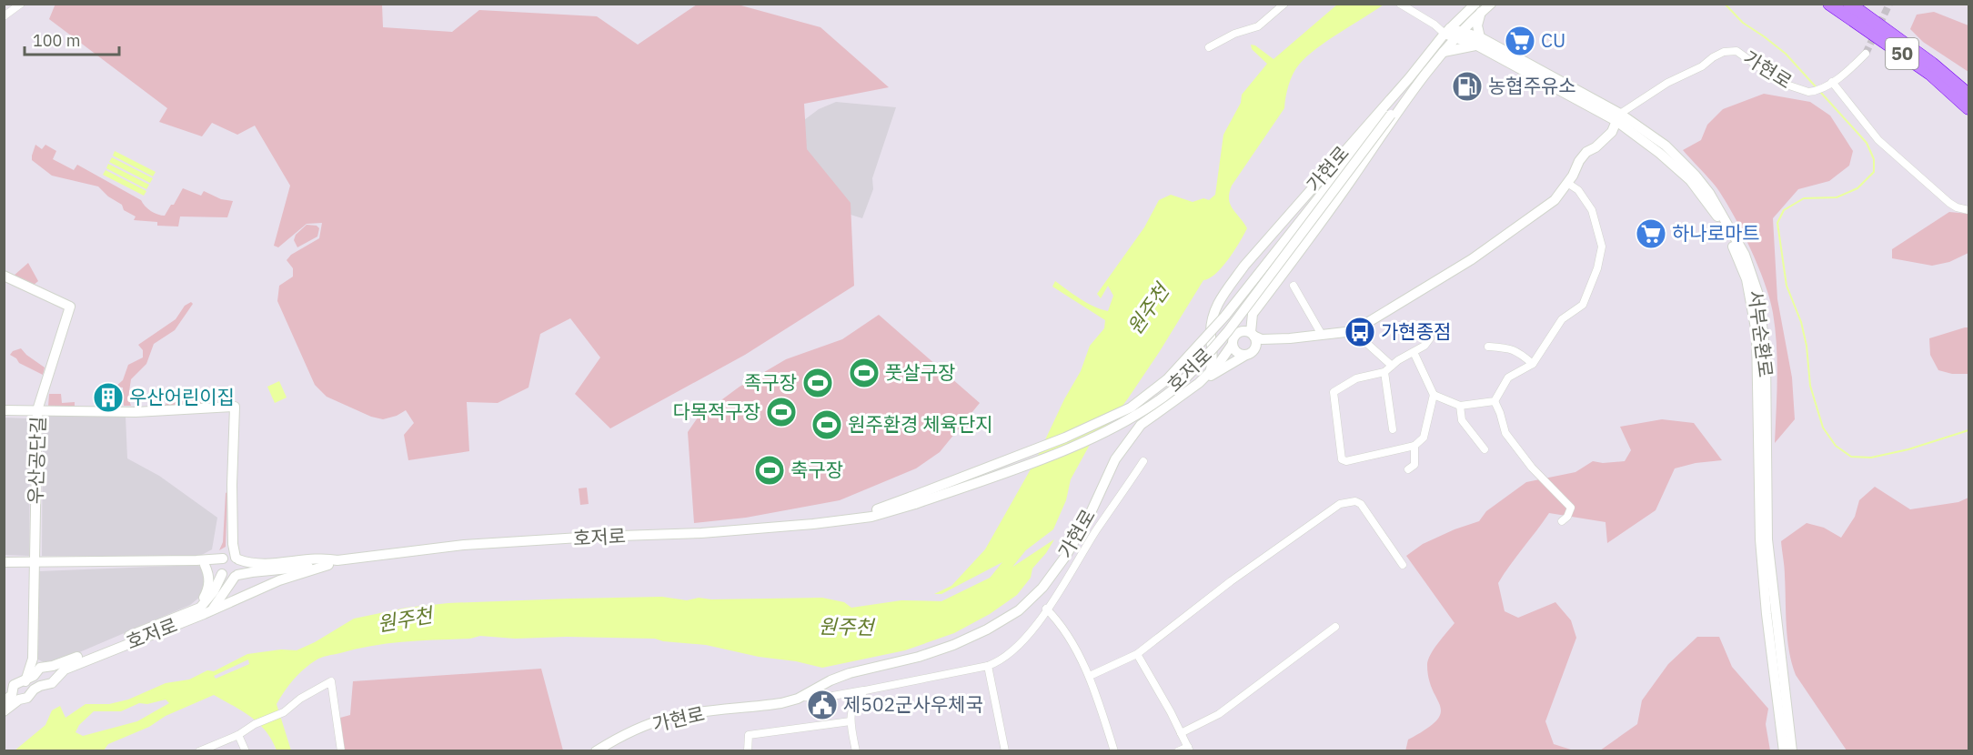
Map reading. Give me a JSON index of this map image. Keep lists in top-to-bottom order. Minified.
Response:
{"streets":{"highway":["50"],"street":["가현로","서부순환로","호저로","우산공단길"]},"crossings":[["가현로","서부순환로"],["가현로","호저로"],["서부순환로","호저로"],["호저로","우산공단길"]],"water":["원주천"],"places":{"supermarket":["CU","하나로마트"],"fuel station":["농협주유소"],"bus stop":["가현종점"],"sports":["풋살구장","족구장","다목적구장","원주환경 체육단지","축구장"],"building":["우산어린이집"],"public building":["제502군사우체국"]},"scale_bar":"100 m"}
